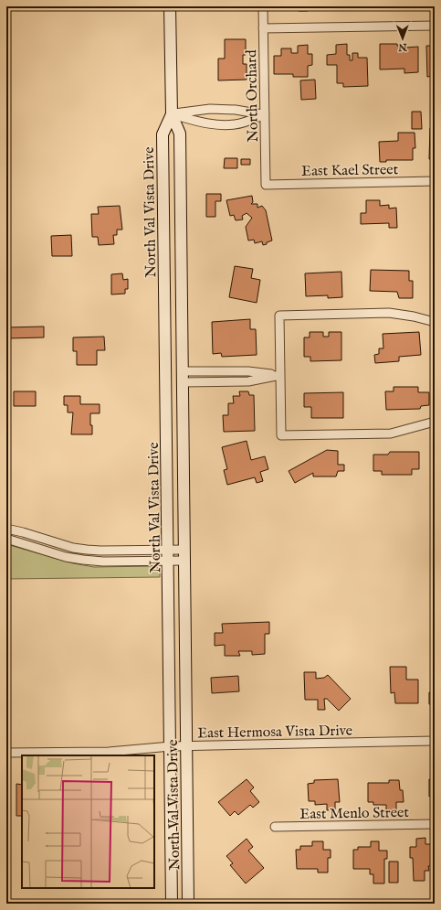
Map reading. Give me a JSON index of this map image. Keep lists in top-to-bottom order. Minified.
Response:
{"streets":{"main road":["North Val Vista Drive"],"street":["North Orchard","East Kael Street","East Hermosa Vista Drive","East Menlo Street"]},"crossings":[["North Orchard","East Kael Street"],["North Val Vista Drive","East Hermosa Vista Drive"]],"north":"bottom"}
